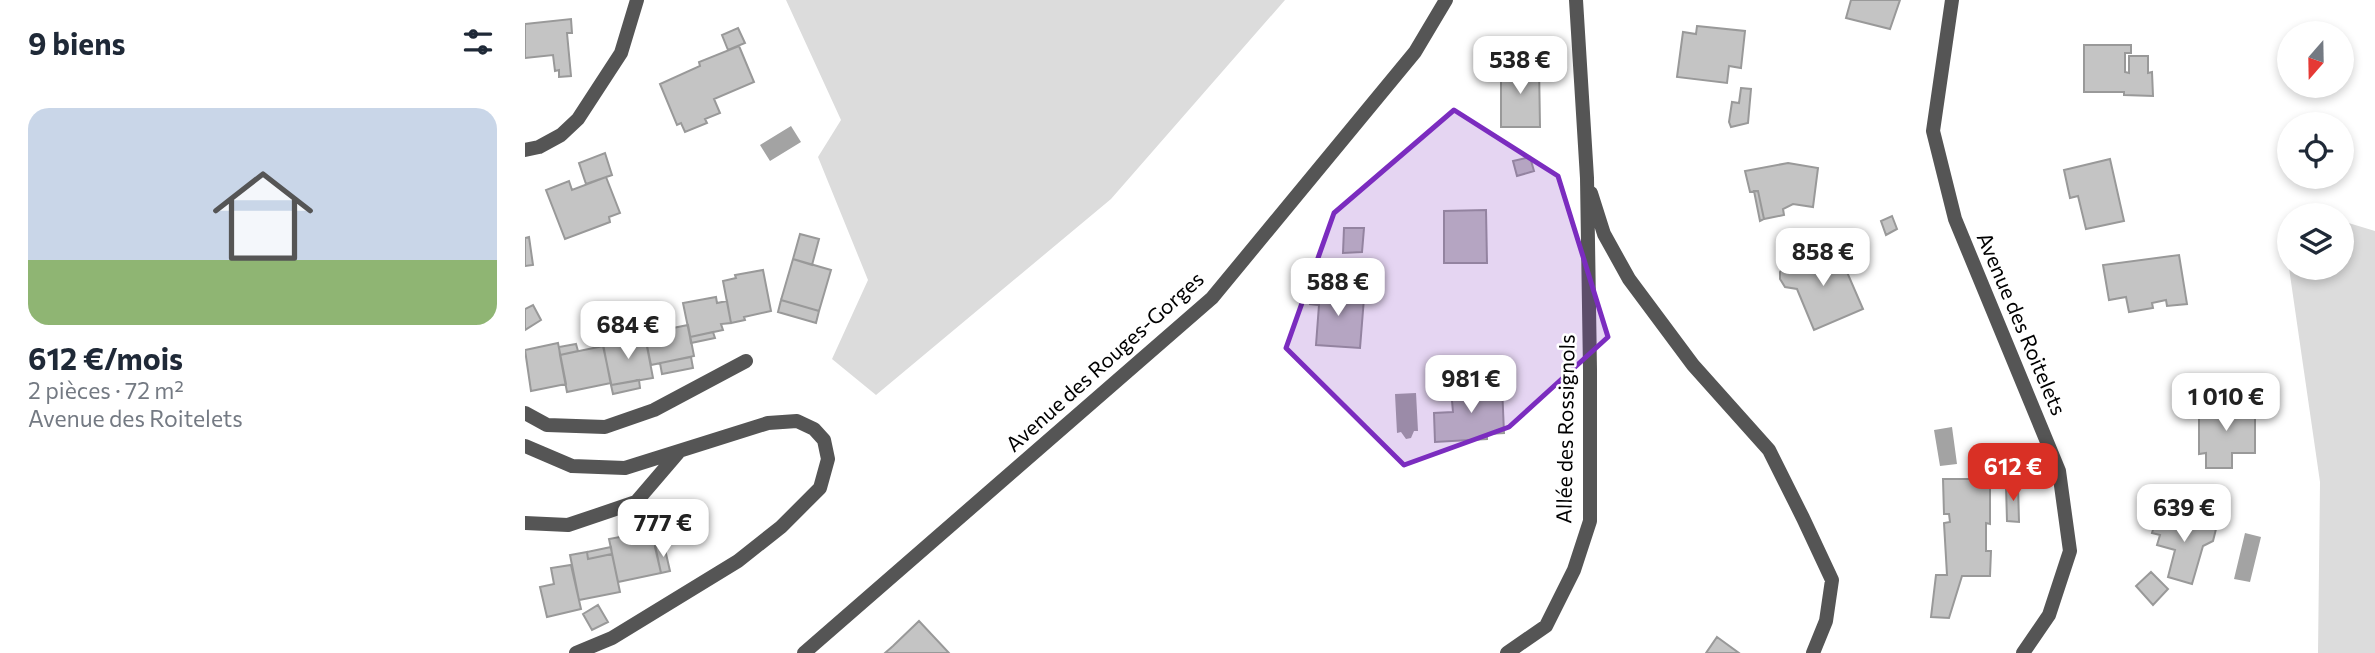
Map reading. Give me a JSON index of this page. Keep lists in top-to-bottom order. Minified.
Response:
{"streets":{"street":["Avenue des Roitelets","Avenue des Rouges-Gorges","Allée des Rossignols"]},"north":"bottom","page":{"heading":"9 biens","price":["538 €","858 €","588 €","684 €","981 €","1 010 €","612 €","639 €","777 €"],"list":[{"name":"612 €/mois","note":"2 pièces · 72 m² · Avenue des Roitelets"}]}}
